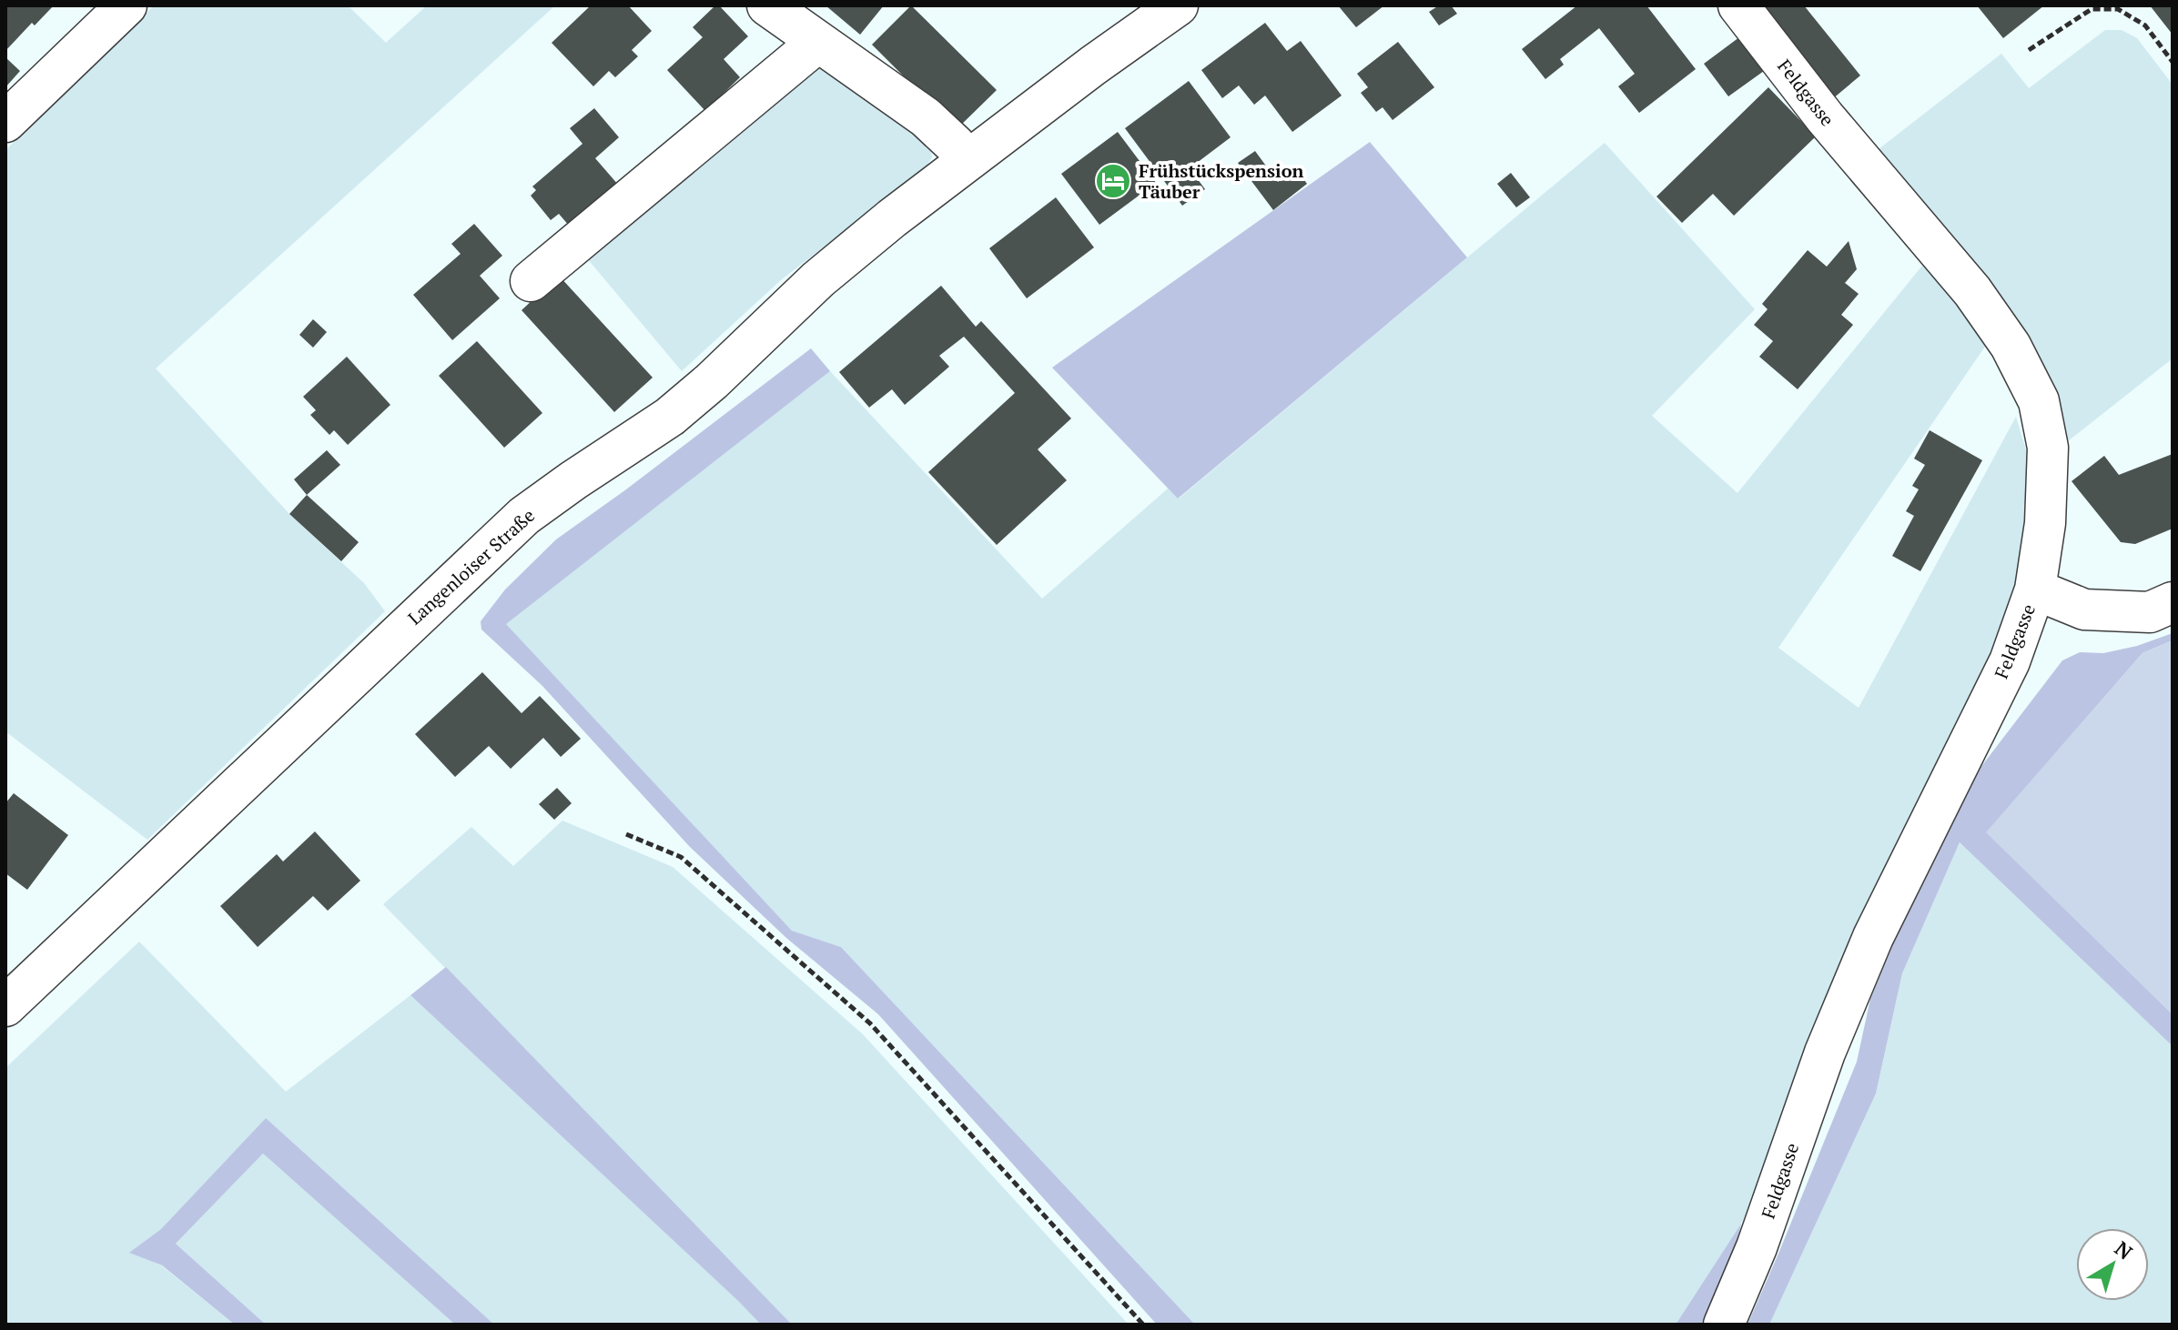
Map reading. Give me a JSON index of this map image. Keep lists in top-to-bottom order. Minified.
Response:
{"streets":{"street":["Feldgasse","Langenloiser Straße"]},"places":{"hotel":["Frühstückspension Täuber"]},"north":"top right"}
